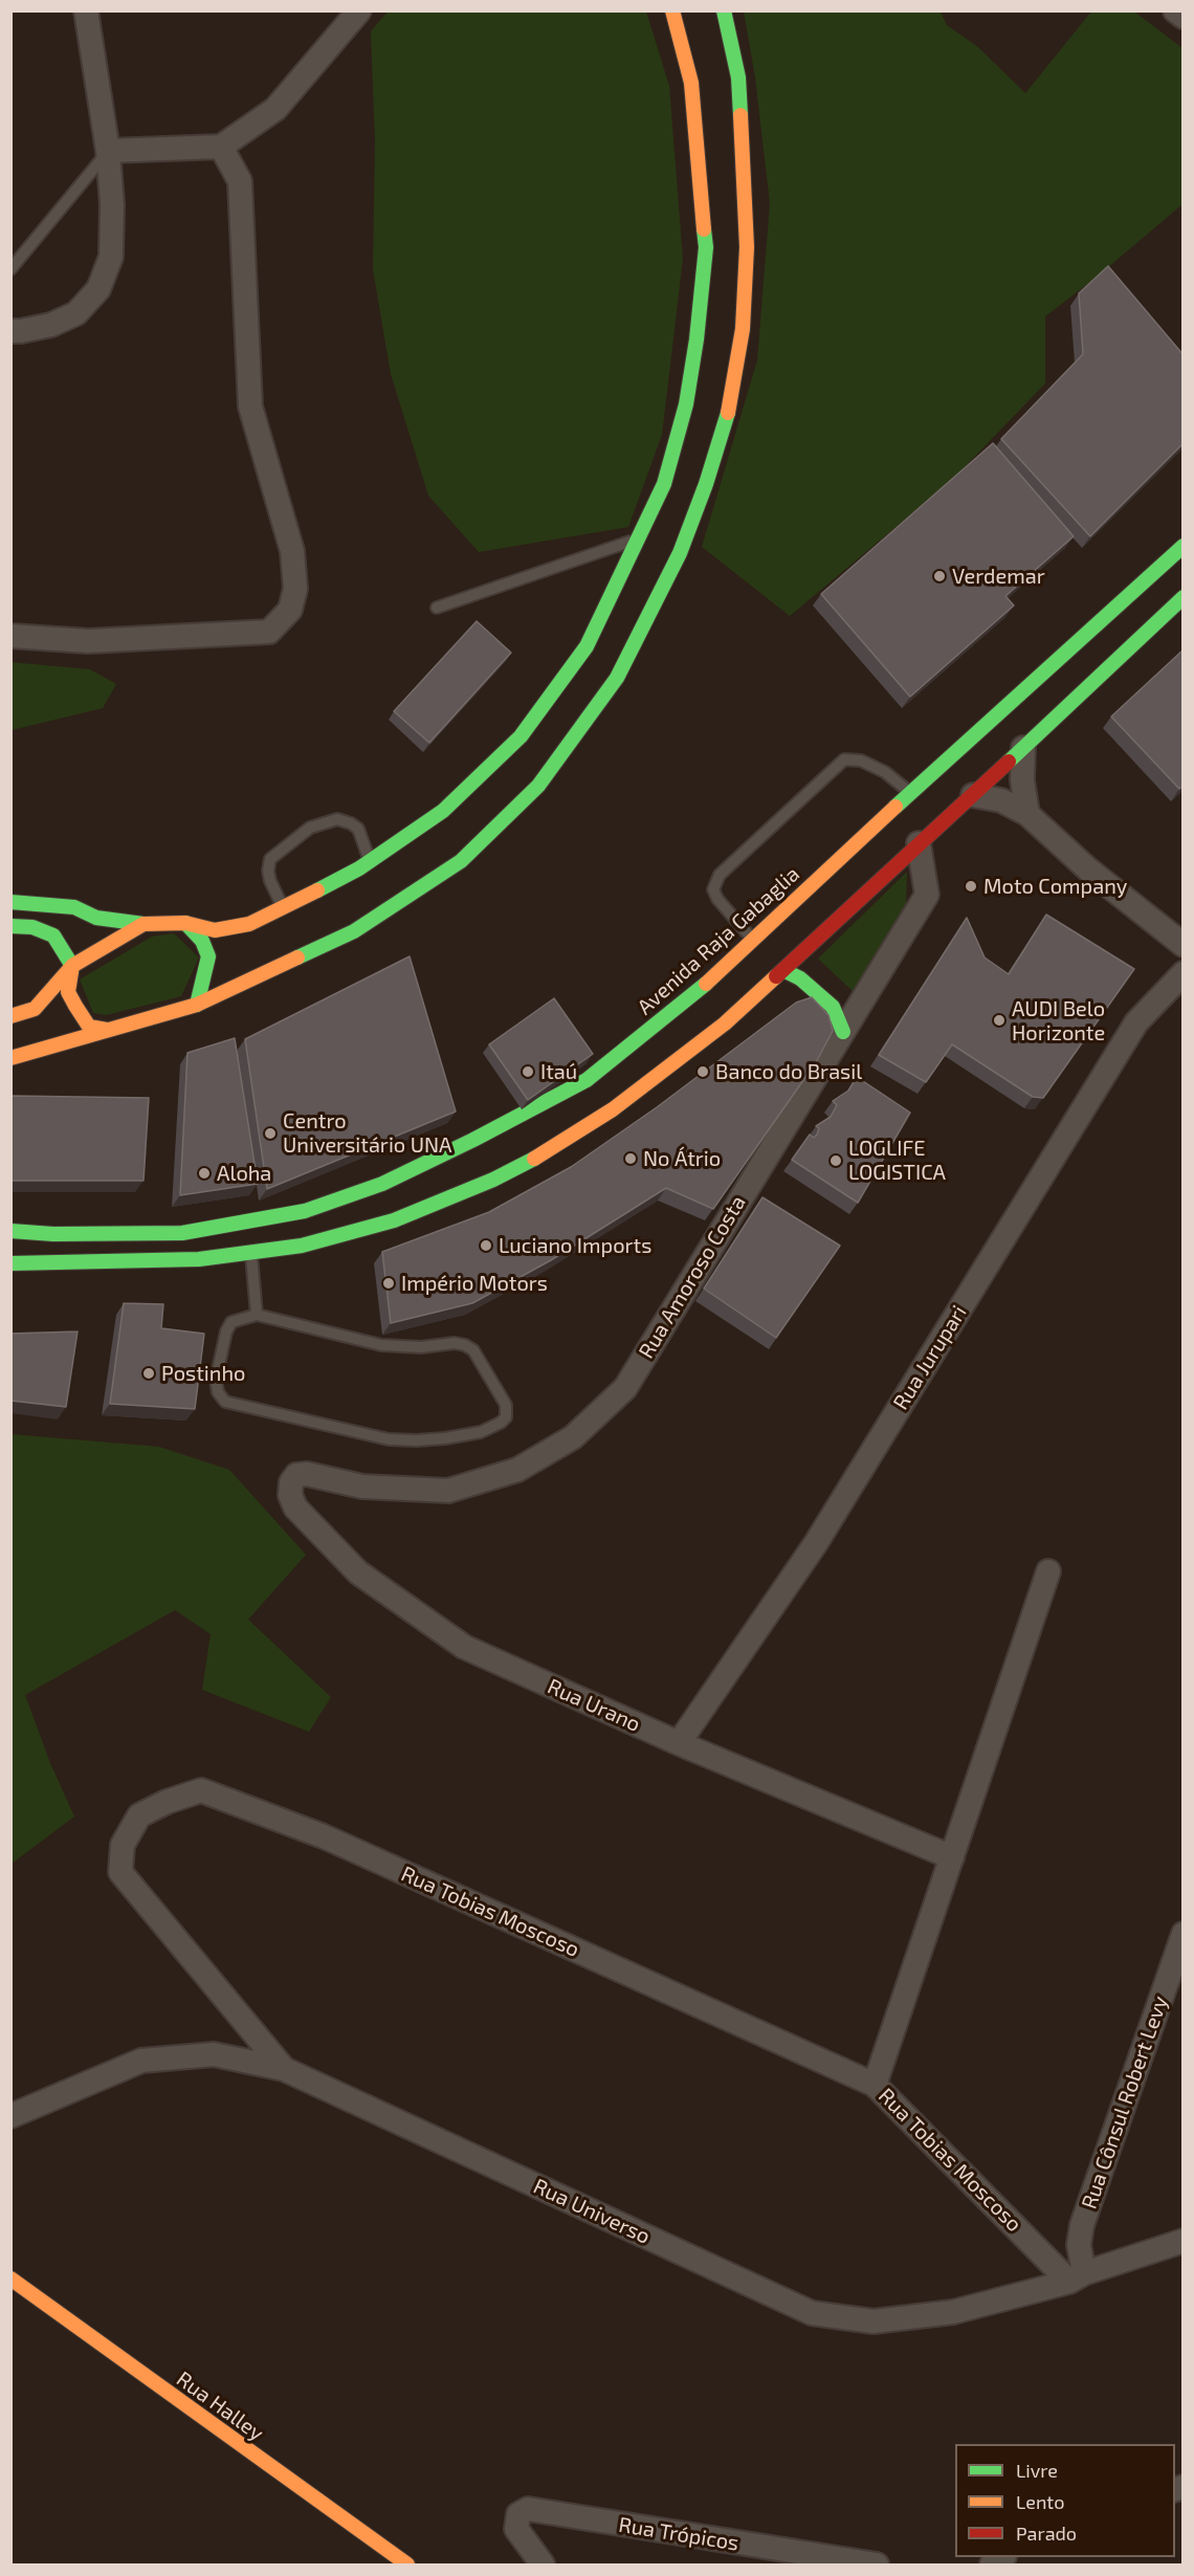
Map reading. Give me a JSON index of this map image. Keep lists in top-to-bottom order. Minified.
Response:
{"streets":{"main road":["Avenida Raja Gabaglia","Rua Halley"],"street":["Rua Amoroso Costa","Rua Jurupari","Rua Urano","Rua Tobias Moscoso","Rua Cônsul Robert Levy","Rua Universo","Rua Trópicos"]},"crossings":[["Rua Amoroso Costa","Rua Urano"],["Rua Jurupari","Rua Urano"],["Rua Tobias Moscoso","Rua Cônsul Robert Levy"],["Rua Tobias Moscoso","Rua Universo"],["Rua Cônsul Robert Levy","Rua Universo"]],"places":["Verdemar","Moto Company","AUDI Belo Horizonte","Itaú","Banco do Brasil","Centro Universitário UNA","No Átrio","LOGLIFE LOGISTICA","Aloha","Luciano Imports","Império Motors","Postinho"],"legend":["Livre","Lento","Parado"]}
